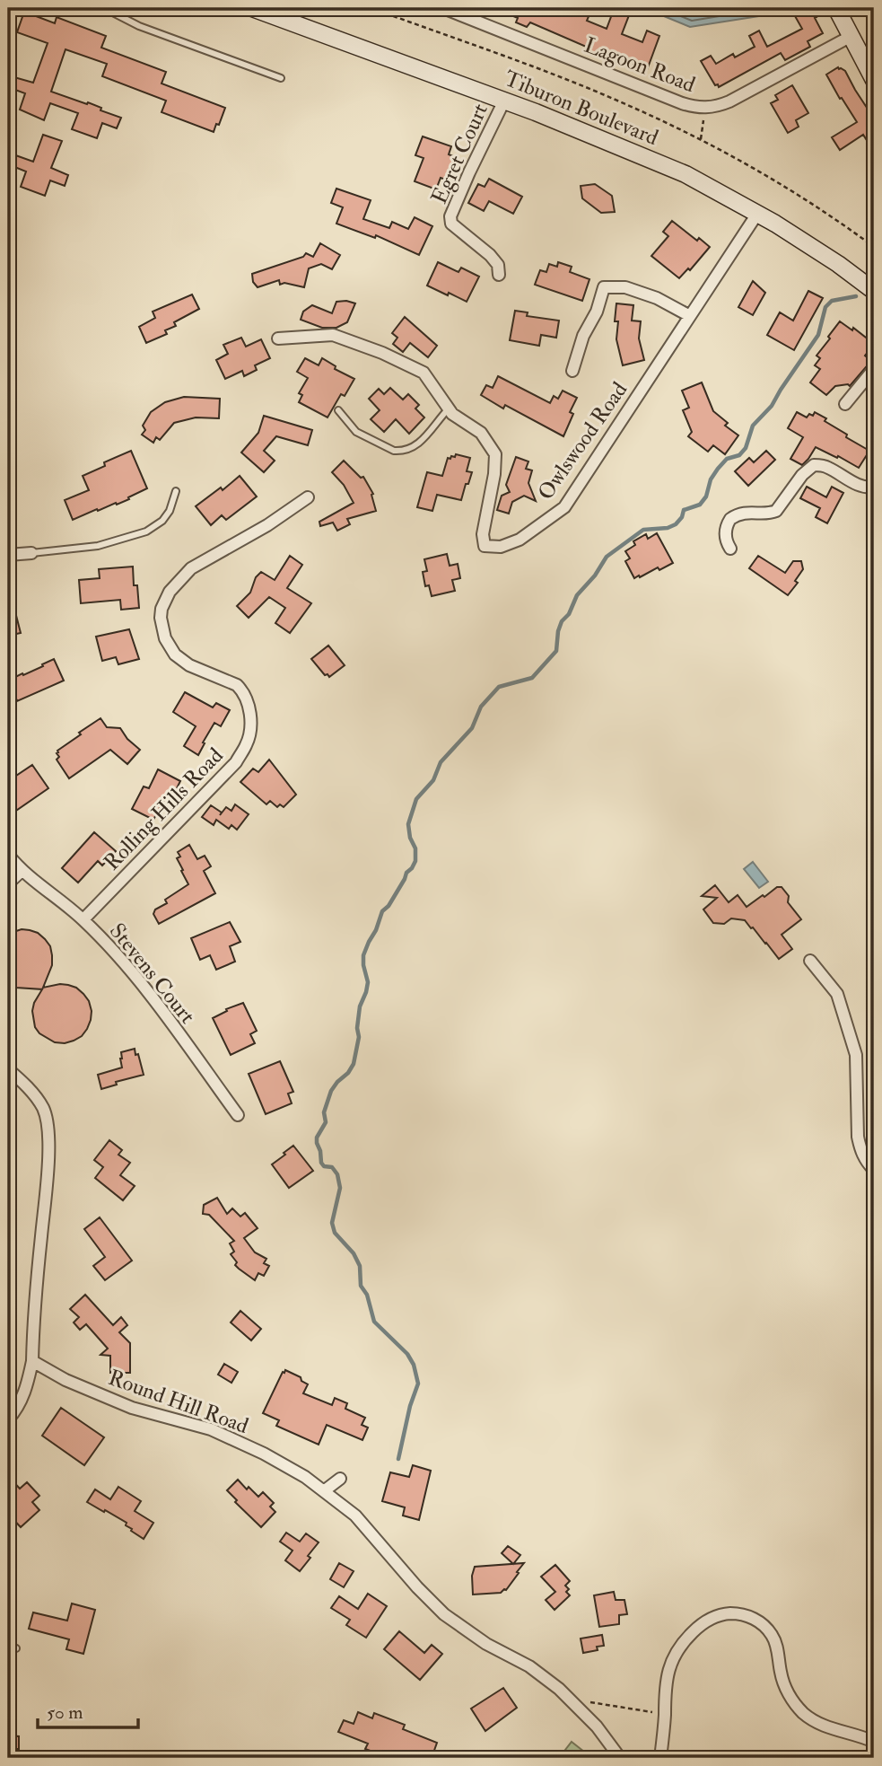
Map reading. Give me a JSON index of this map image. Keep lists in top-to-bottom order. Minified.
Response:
{"streets":{"main road":["Tiburon Boulevard"],"street":["Lagoon Road","Egret Court","Owlswood Road","Rolling Hills Road","Stevens Court","Round Hill Road"]},"crossings":[["Tiburon Boulevard","Egret Court"],["Tiburon Boulevard","Owlswood Road"],["Rolling Hills Road","Stevens Court"]],"scale_bar":"50 m"}
